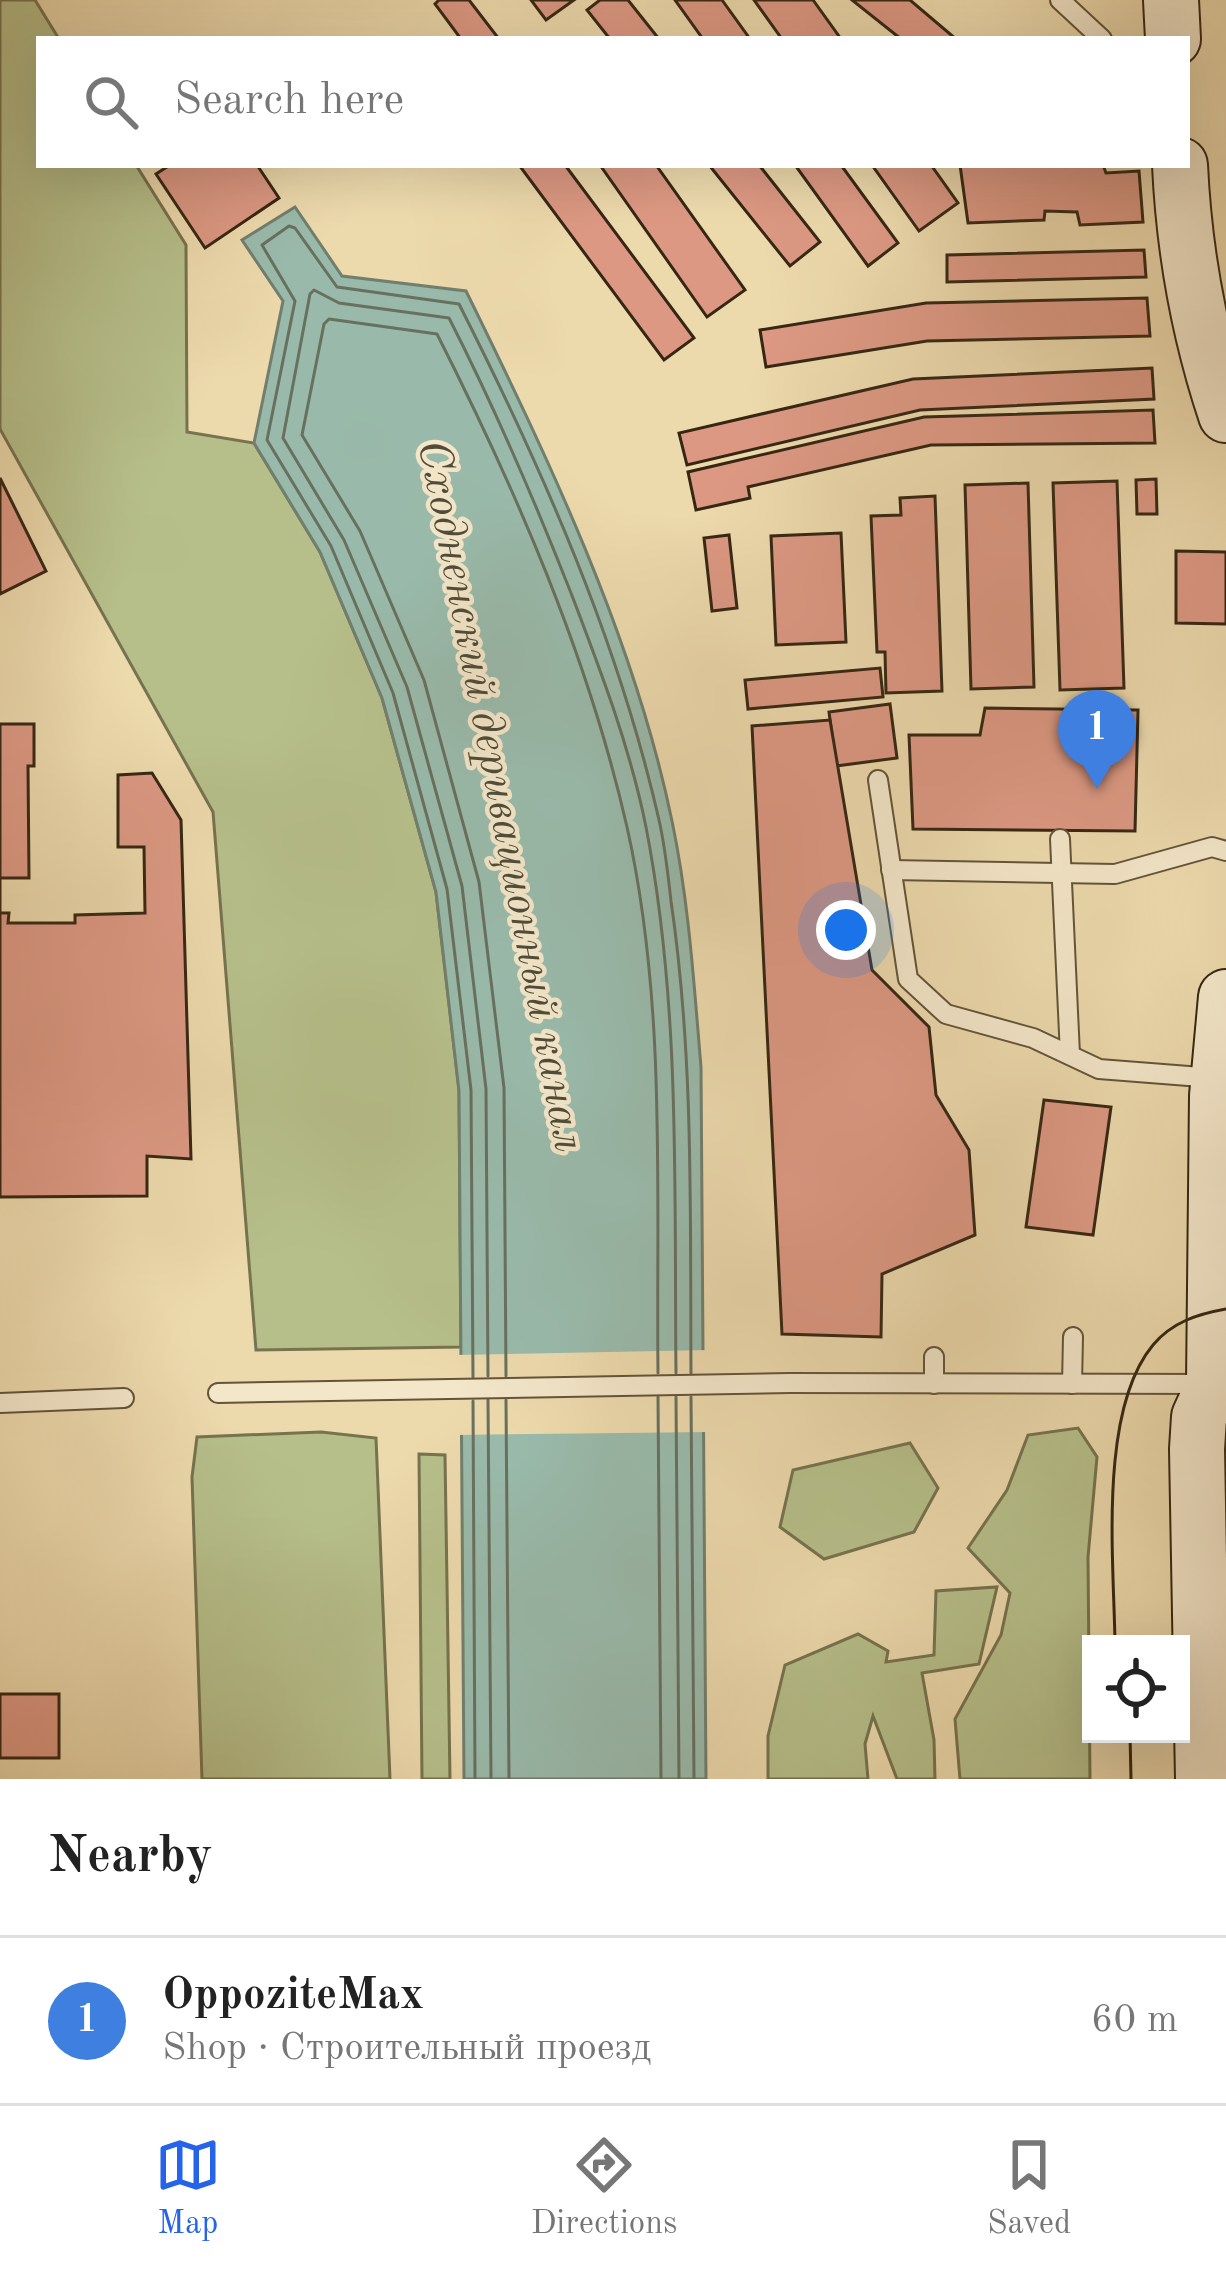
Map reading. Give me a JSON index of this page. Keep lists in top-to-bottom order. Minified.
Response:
{"water":["Сходненский деривационный канал"],"page":{"search":"Search here","pins":"1","heading":"Nearby","list":[{"mark":"1","name":"OppoziteMax","note":"Shop · Строительный проезд","value":"60 m"}],"nav":["Map","Directions","Saved"]}}
